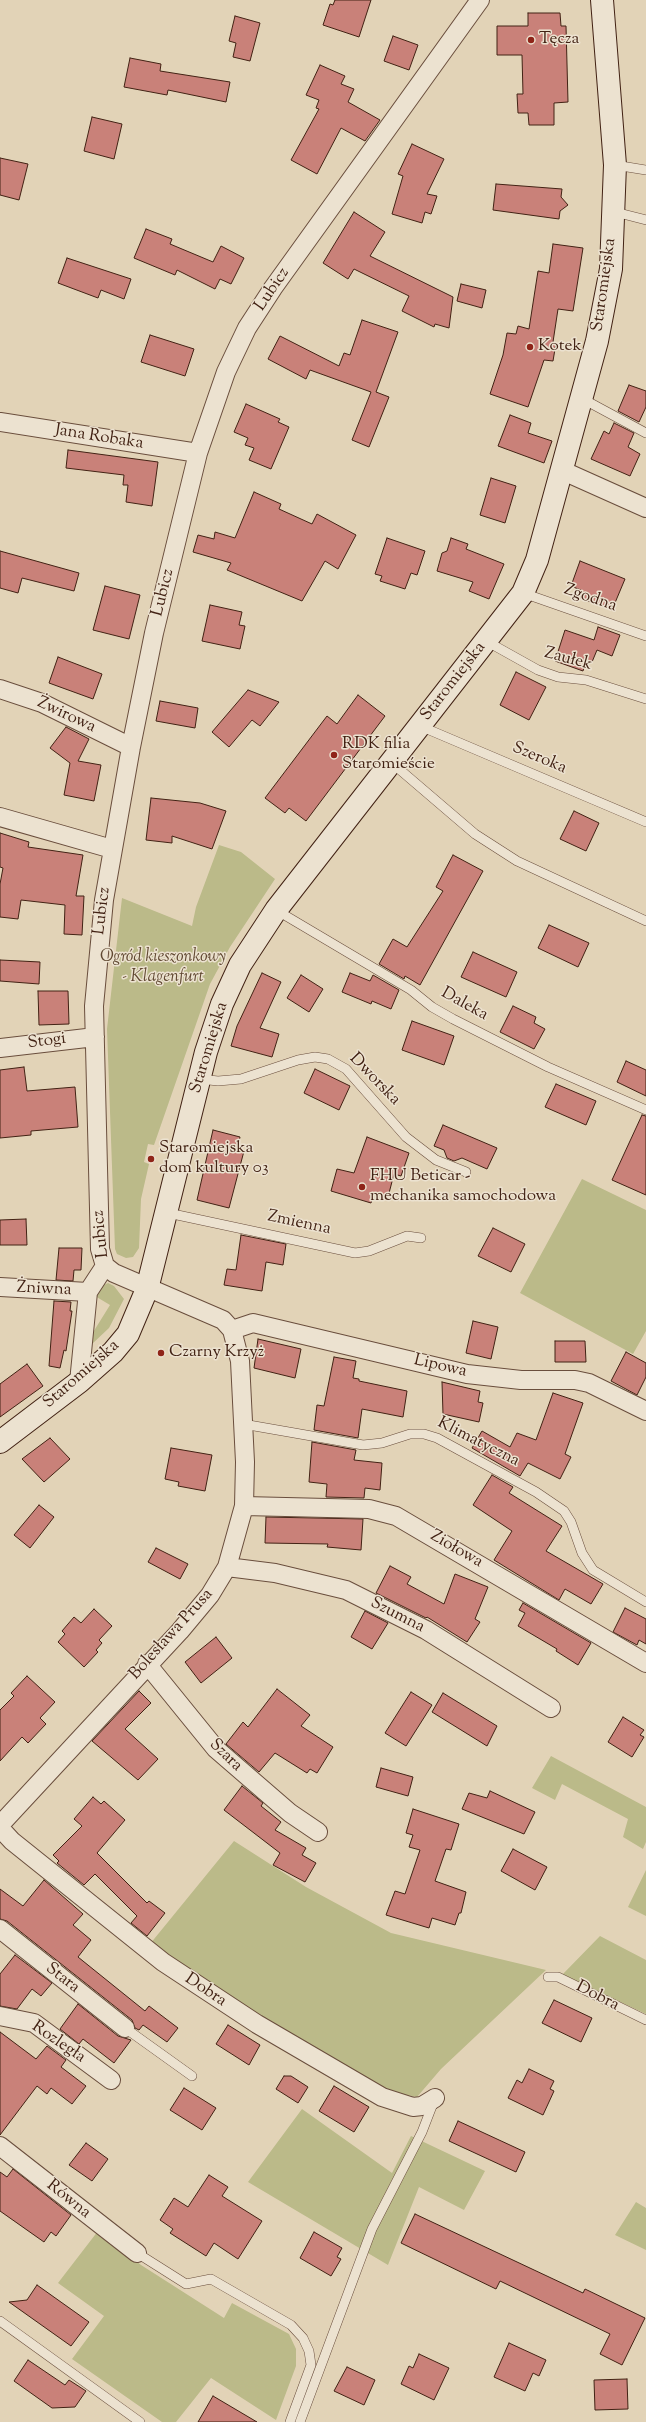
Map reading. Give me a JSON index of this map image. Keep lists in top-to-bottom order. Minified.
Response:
{"streets":{"street":["Staromiejska","Lubicz","Jana Robaka","Żwirowa","Stogi","Żniwna","Lipowa","Ziołowa","Szumna","Bolesława Prusa","Szara","Stara","Dobra","Rozległa","Równa"],"lane":["Zgodna","Zaułek","Szeroka","Daleka","Dworska","Zmienna","Klimatyczna"]},"crossings":[["Staromiejska","Lubicz"],["Staromiejska","Zgodna"],["Staromiejska","Zaułek"],["Staromiejska","Szeroka"],["Staromiejska","Daleka"],["Staromiejska","Dworska"],["Staromiejska","Zmienna"],["Lubicz","Jana Robaka"],["Lubicz","Żwirowa"],["Lubicz","Stogi"],["Lubicz","Żniwna"],["Lipowa","Bolesława Prusa"],["Klimatyczna","Bolesława Prusa"],["Ziołowa","Bolesława Prusa"],["Szumna","Bolesława Prusa"],["Bolesława Prusa","Szara"]],"parks":["Ogród kieszonkowy - Klagenfurt"],"places":["Tęcza","Kotek","RDK filia Staromieście","Staromiejska dom kultury 03","FHU Beticar - mechanika samochodowa","Czarny Krzyż"]}
